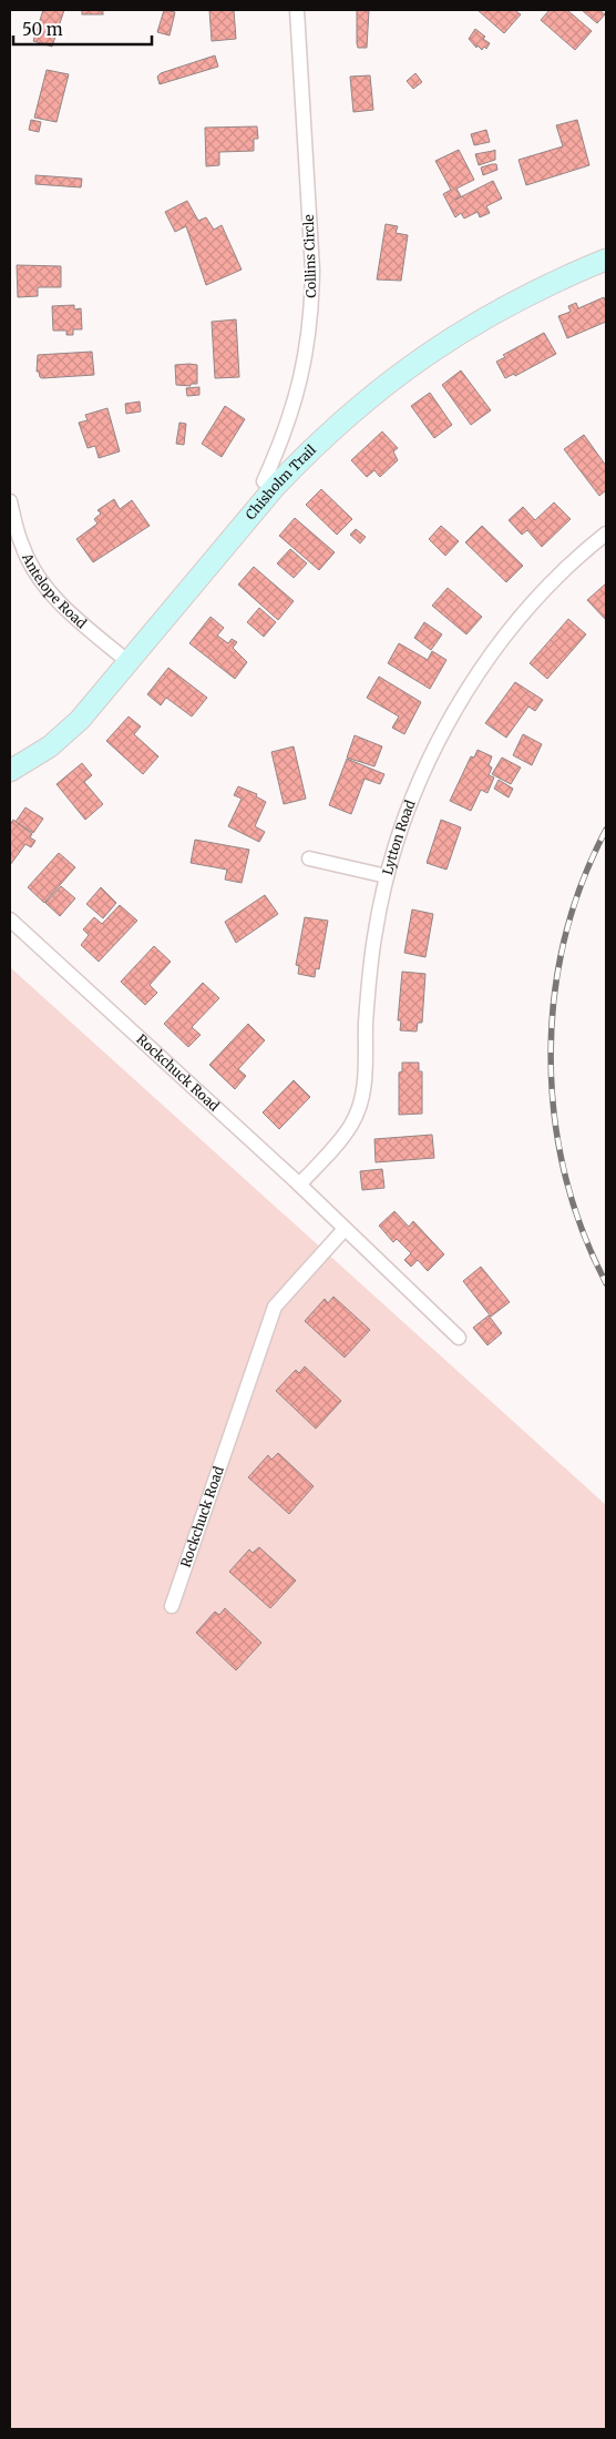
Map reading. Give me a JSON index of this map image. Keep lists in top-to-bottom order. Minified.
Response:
{"streets":{"street":["Collins Circle","Chisholm Trail","Antelope Road","Lytton Road","Rockchuck Road"]},"crossings":[["Collins Circle","Chisholm Trail"],["Chisholm Trail","Antelope Road"],["Lytton Road","Rockchuck Road"]],"scale_bar":"50 m"}
